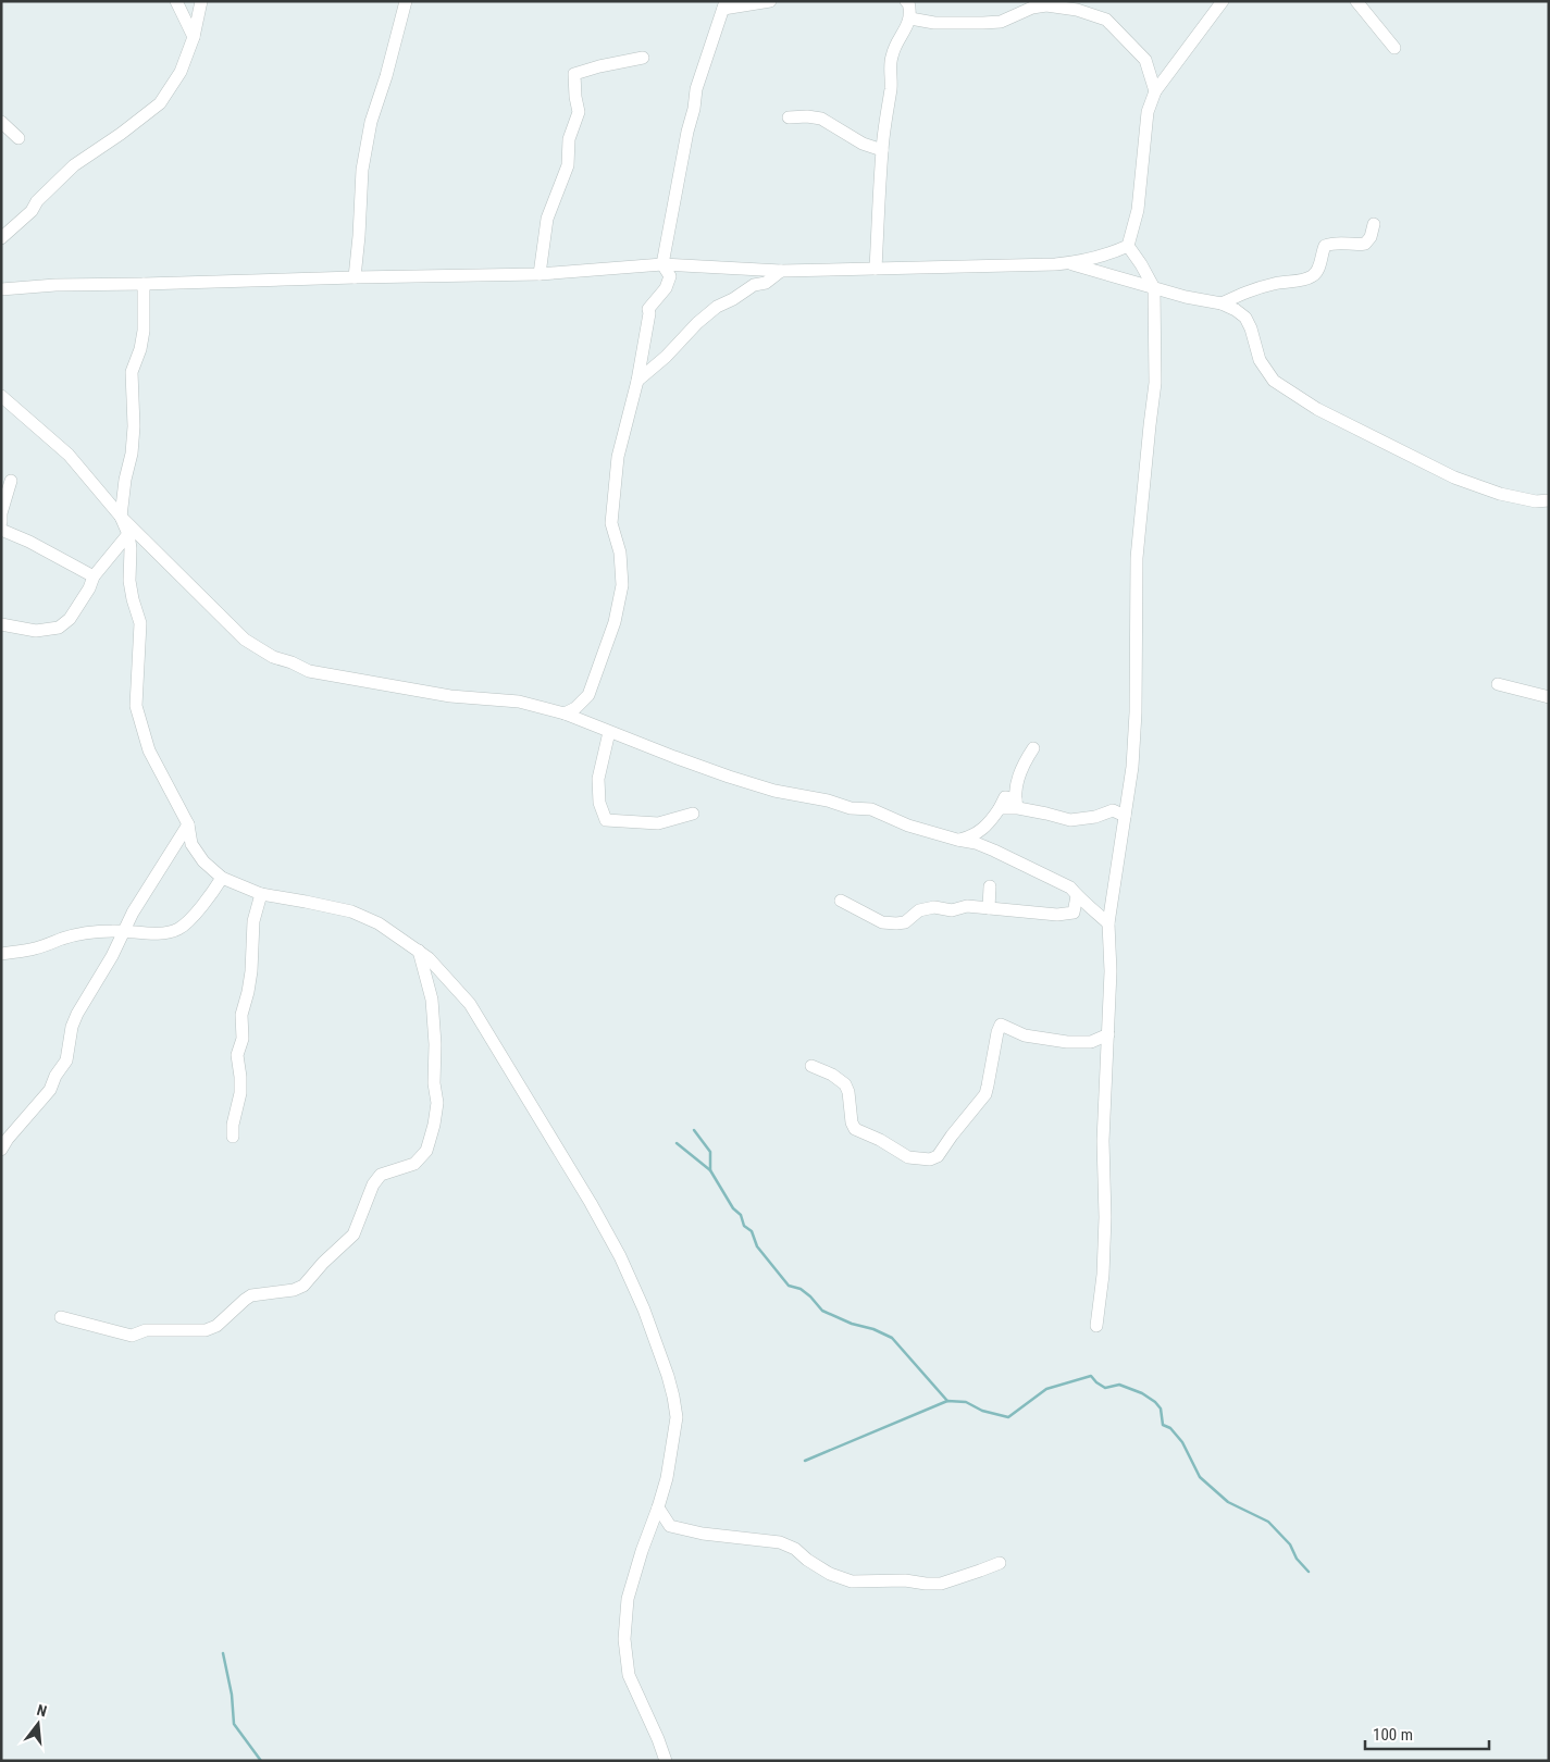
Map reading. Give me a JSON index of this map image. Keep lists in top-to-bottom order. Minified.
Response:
{"scale_bar":"100 m","north":"top"}
